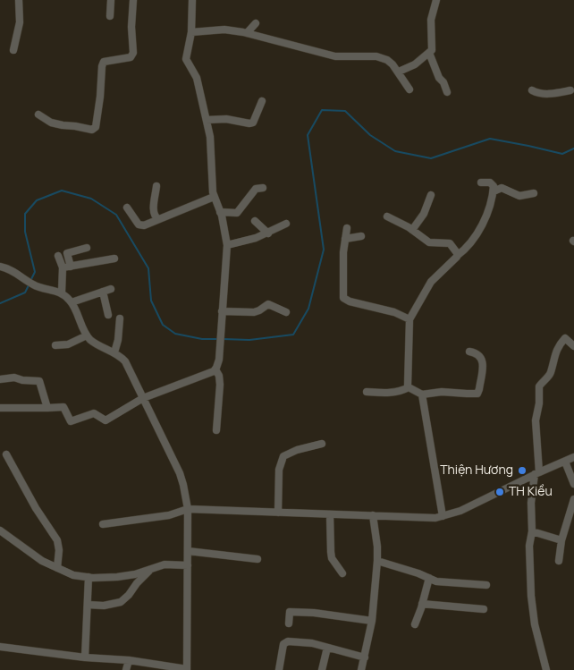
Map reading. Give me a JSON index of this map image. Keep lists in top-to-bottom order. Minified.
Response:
{"places":["Thiện Hương","TH Kiều"]}
